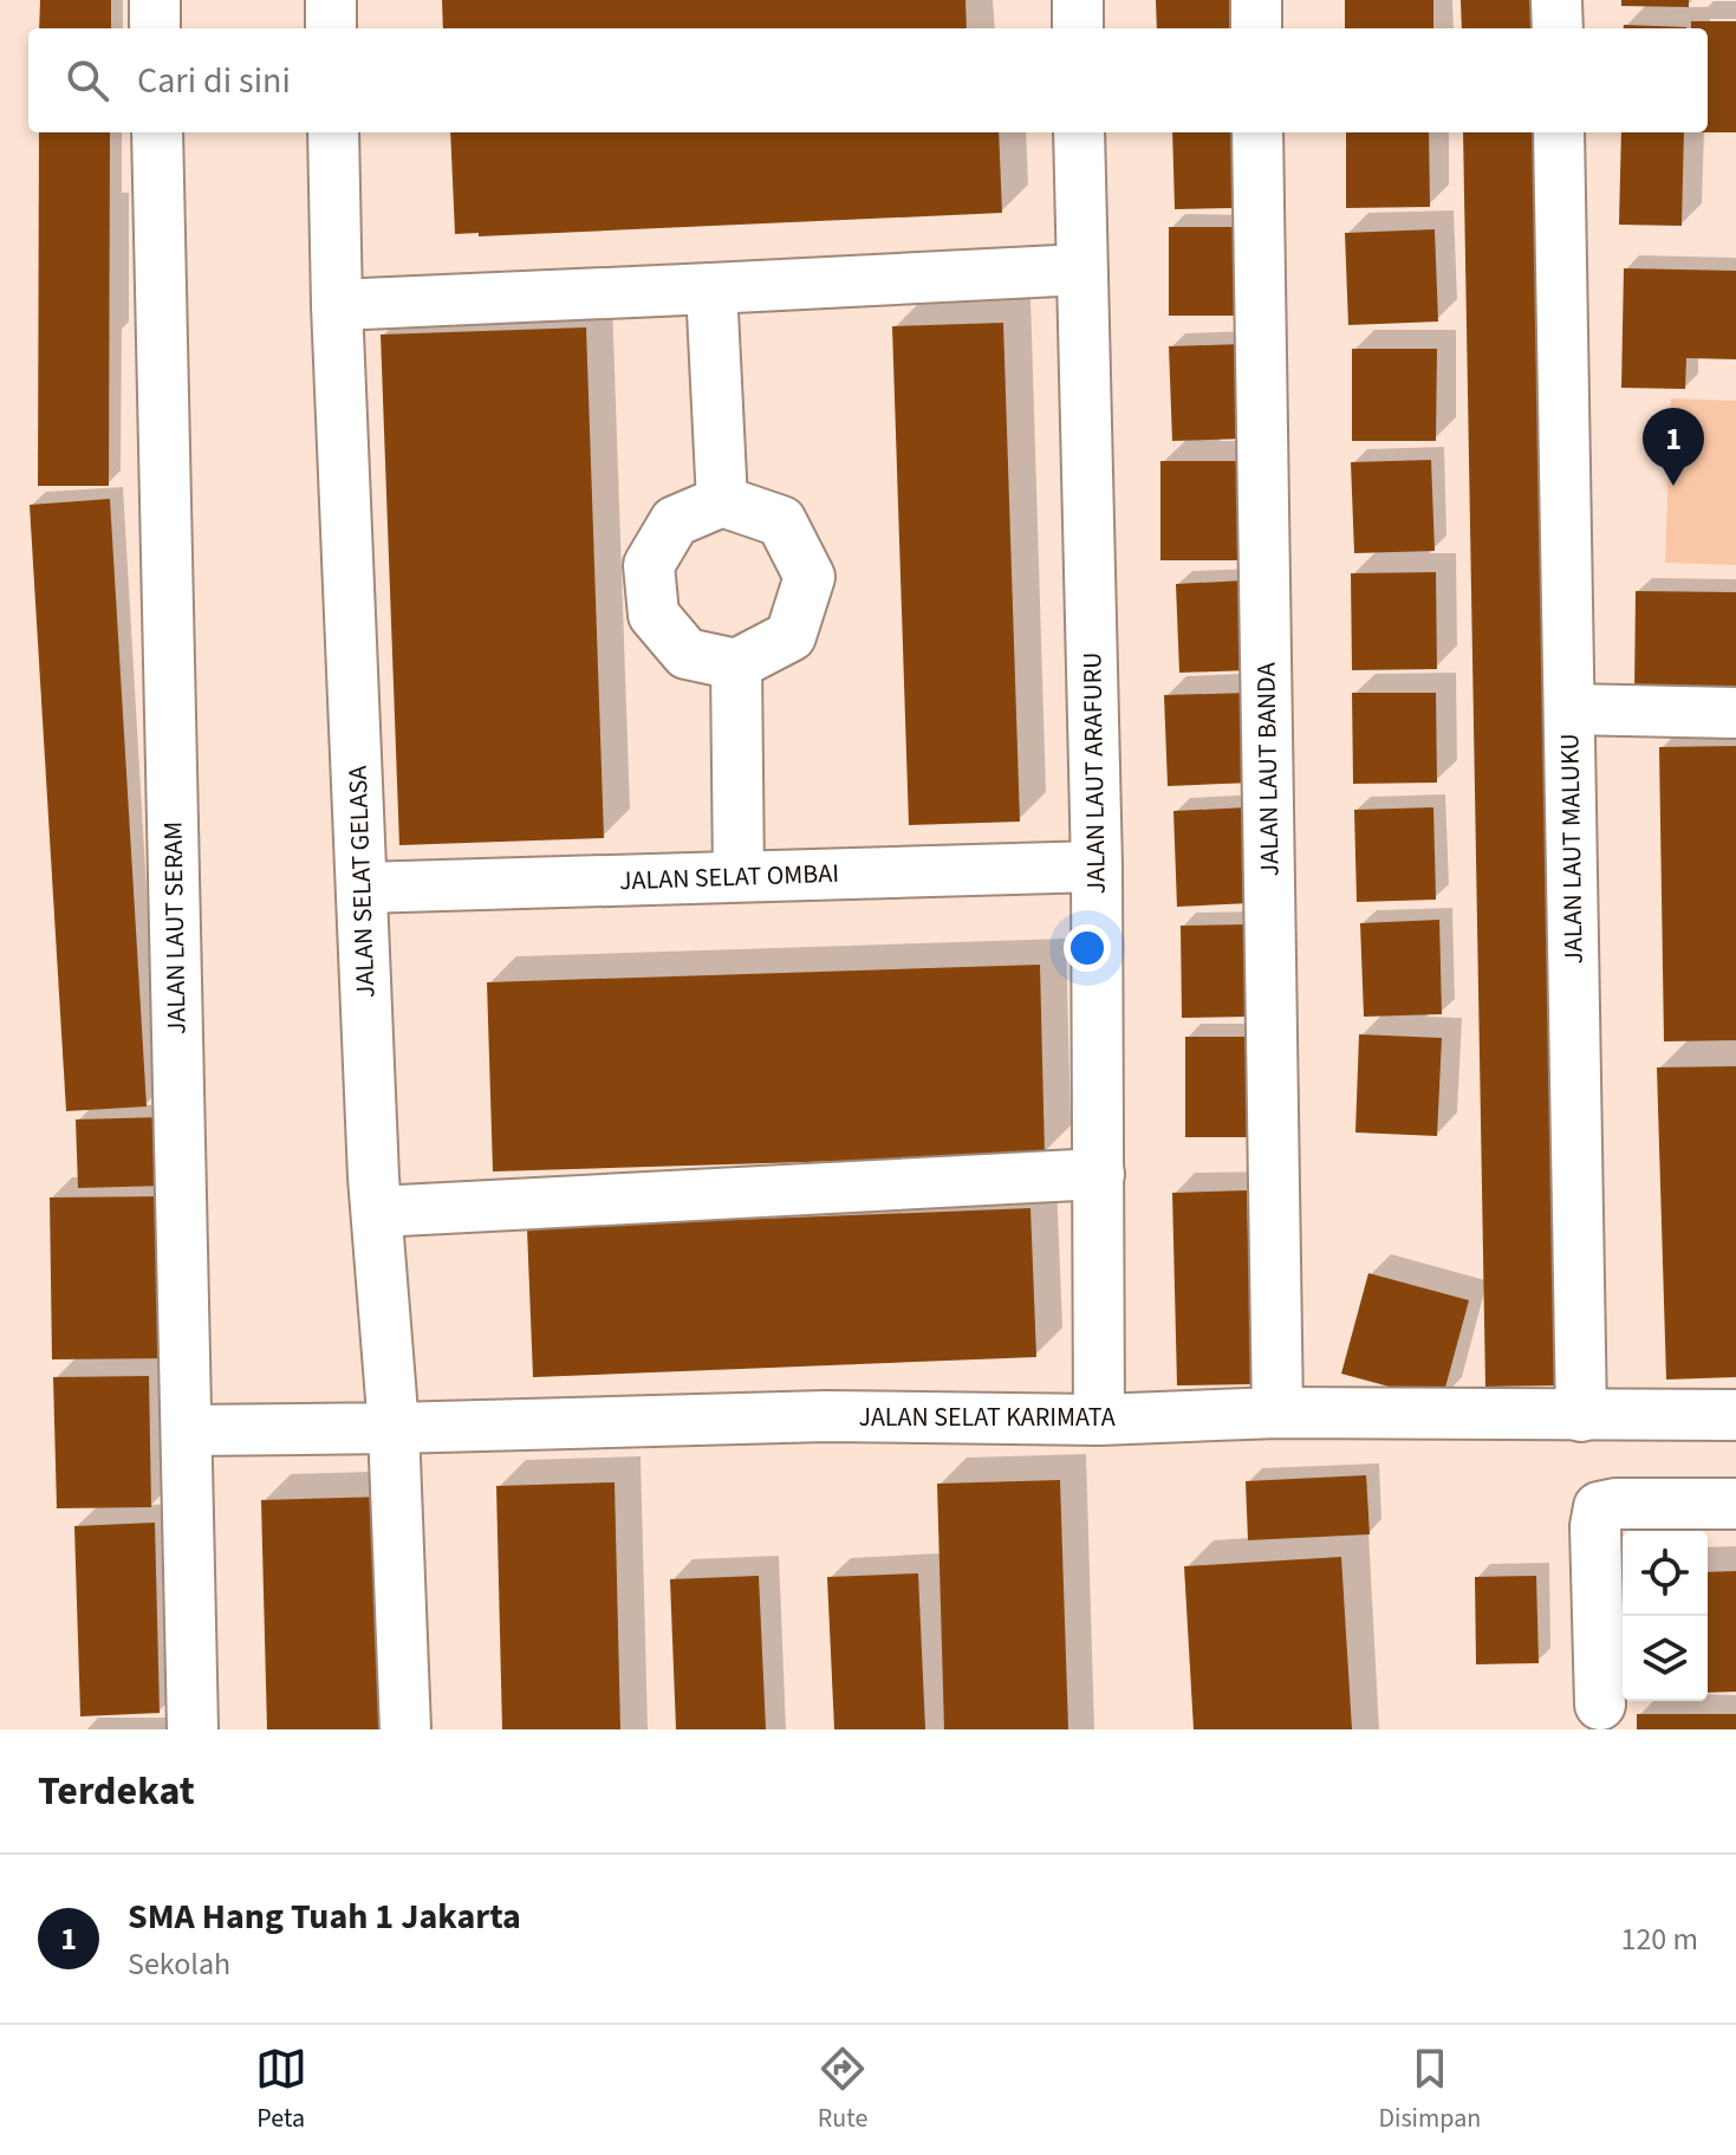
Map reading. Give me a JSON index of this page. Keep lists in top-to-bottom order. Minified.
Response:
{"streets":{"lane":["JALAN LAUT BANDA","JALAN LAUT ARAFURU","JALAN LAUT MALUKU","JALAN SELAT OMBAI","JALAN SELAT GELASA","JALAN LAUT SERAM","JALAN SELAT KARIMATA"]},"crossings":[["JALAN LAUT BANDA","JALAN SELAT KARIMATA"],["JALAN LAUT ARAFURU","JALAN SELAT OMBAI"],["JALAN LAUT ARAFURU","JALAN SELAT KARIMATA"],["JALAN LAUT MALUKU","JALAN SELAT KARIMATA"],["JALAN SELAT OMBAI","JALAN SELAT GELASA"],["JALAN SELAT GELASA","JALAN SELAT KARIMATA"]],"page":{"search":"Cari di sini","pins":"1","heading":"Terdekat","list":[{"mark":"1","name":"SMA Hang Tuah 1 Jakarta","note":"Sekolah","value":"120 m"}],"nav":["Peta","Rute","Disimpan"]}}
